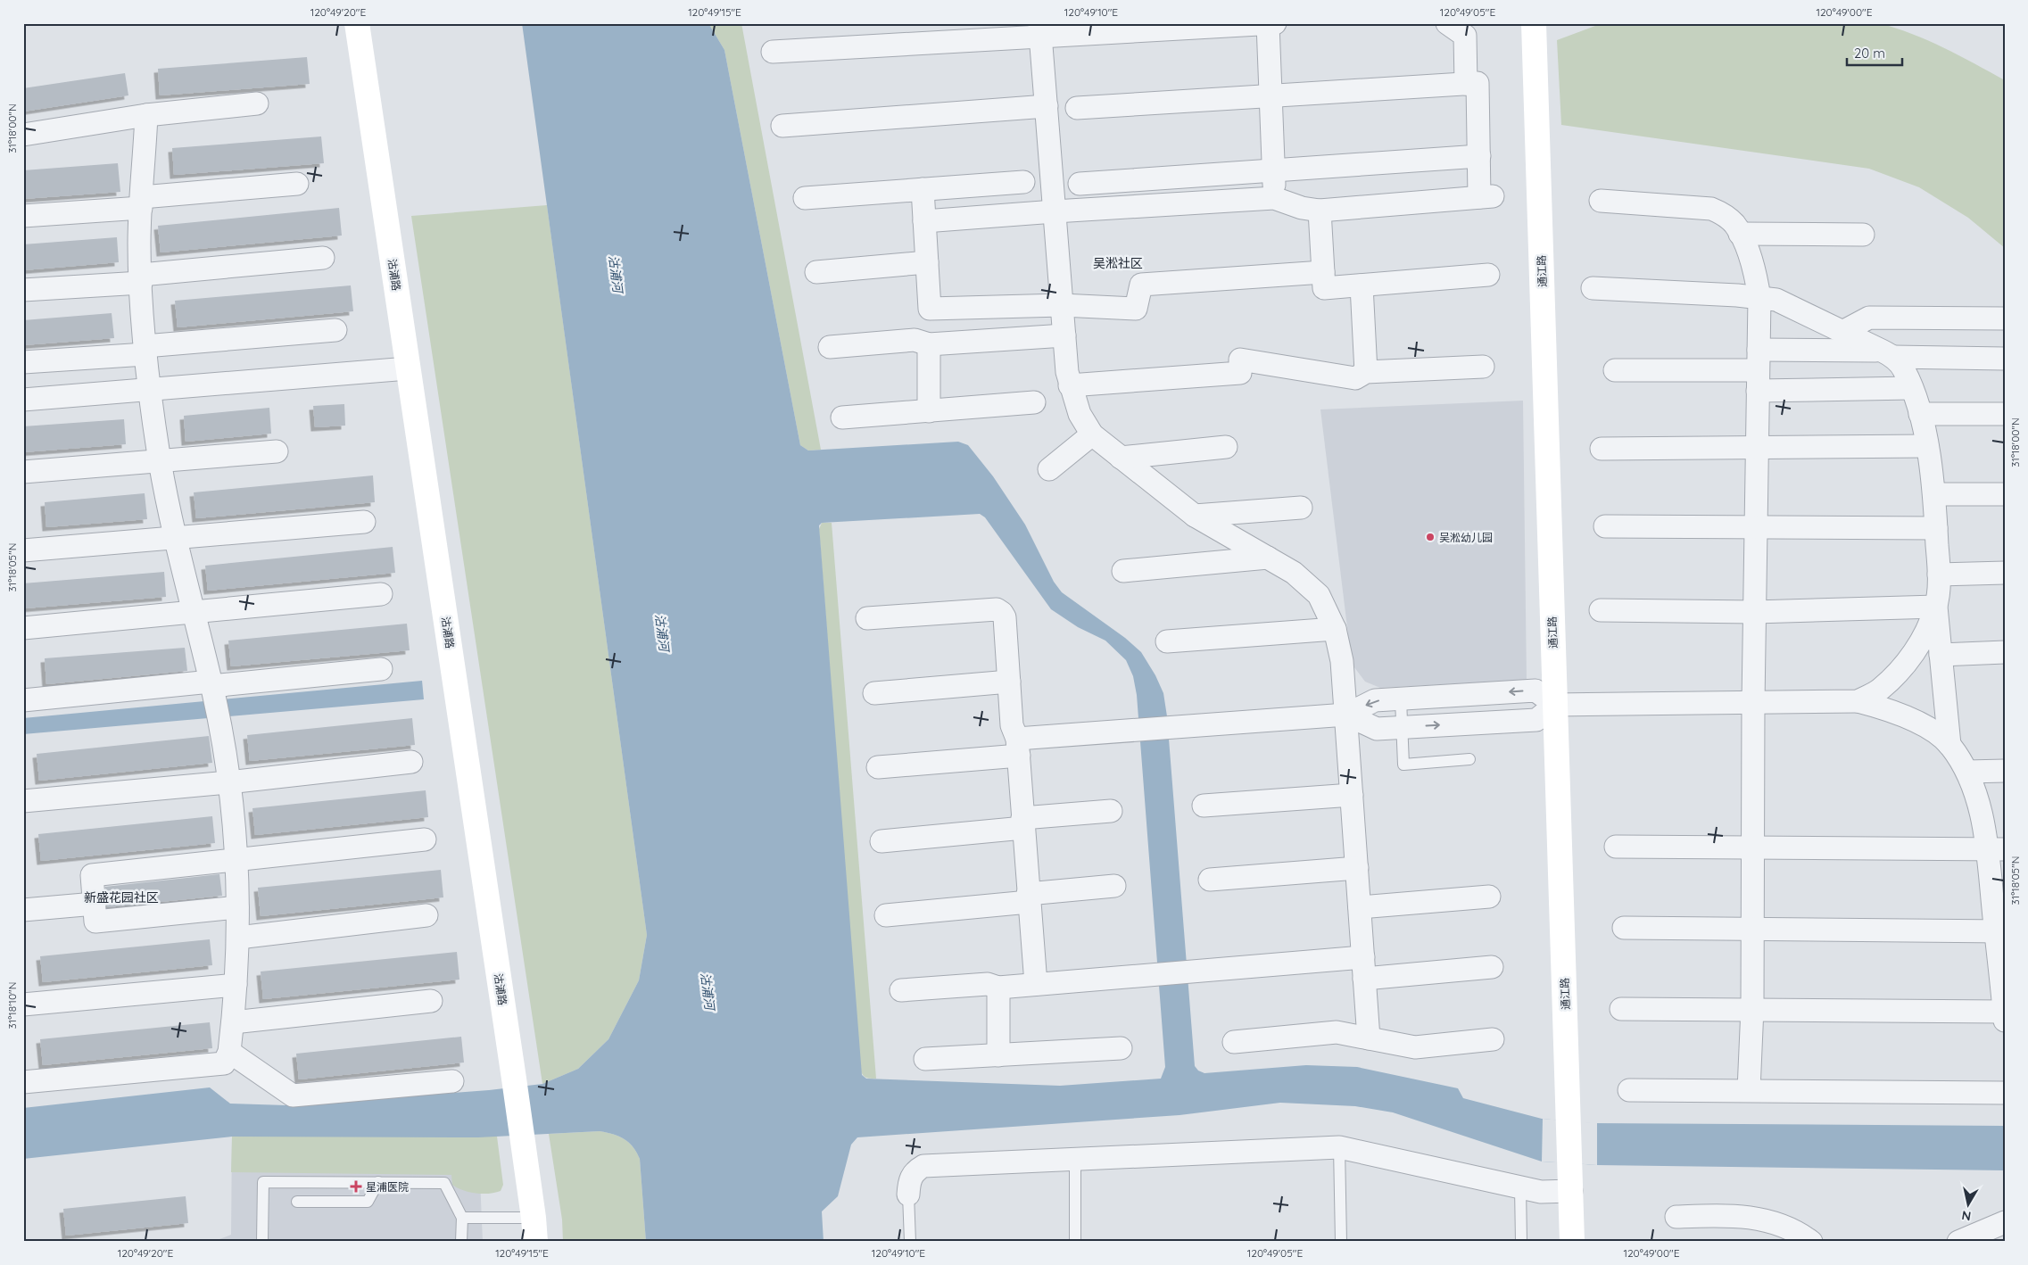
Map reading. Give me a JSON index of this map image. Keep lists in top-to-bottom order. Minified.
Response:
{"streets":{"street":["通江路","沽浦路"]},"districts":["吴淞社区","新盛花园社区"],"water":["沽浦河"],"places":{"other":["吴淞幼儿园"],"health":["星浦医院"]},"scale_bar":"20 m","north":"bottom","coordinates":["120°49'20\"E","120°49'15\"E","120°49'10\"E","120°49'05\"E","120°49'00\"E","31°18'00\"N","31°18'05\"N","31°18'10\"N"]}
